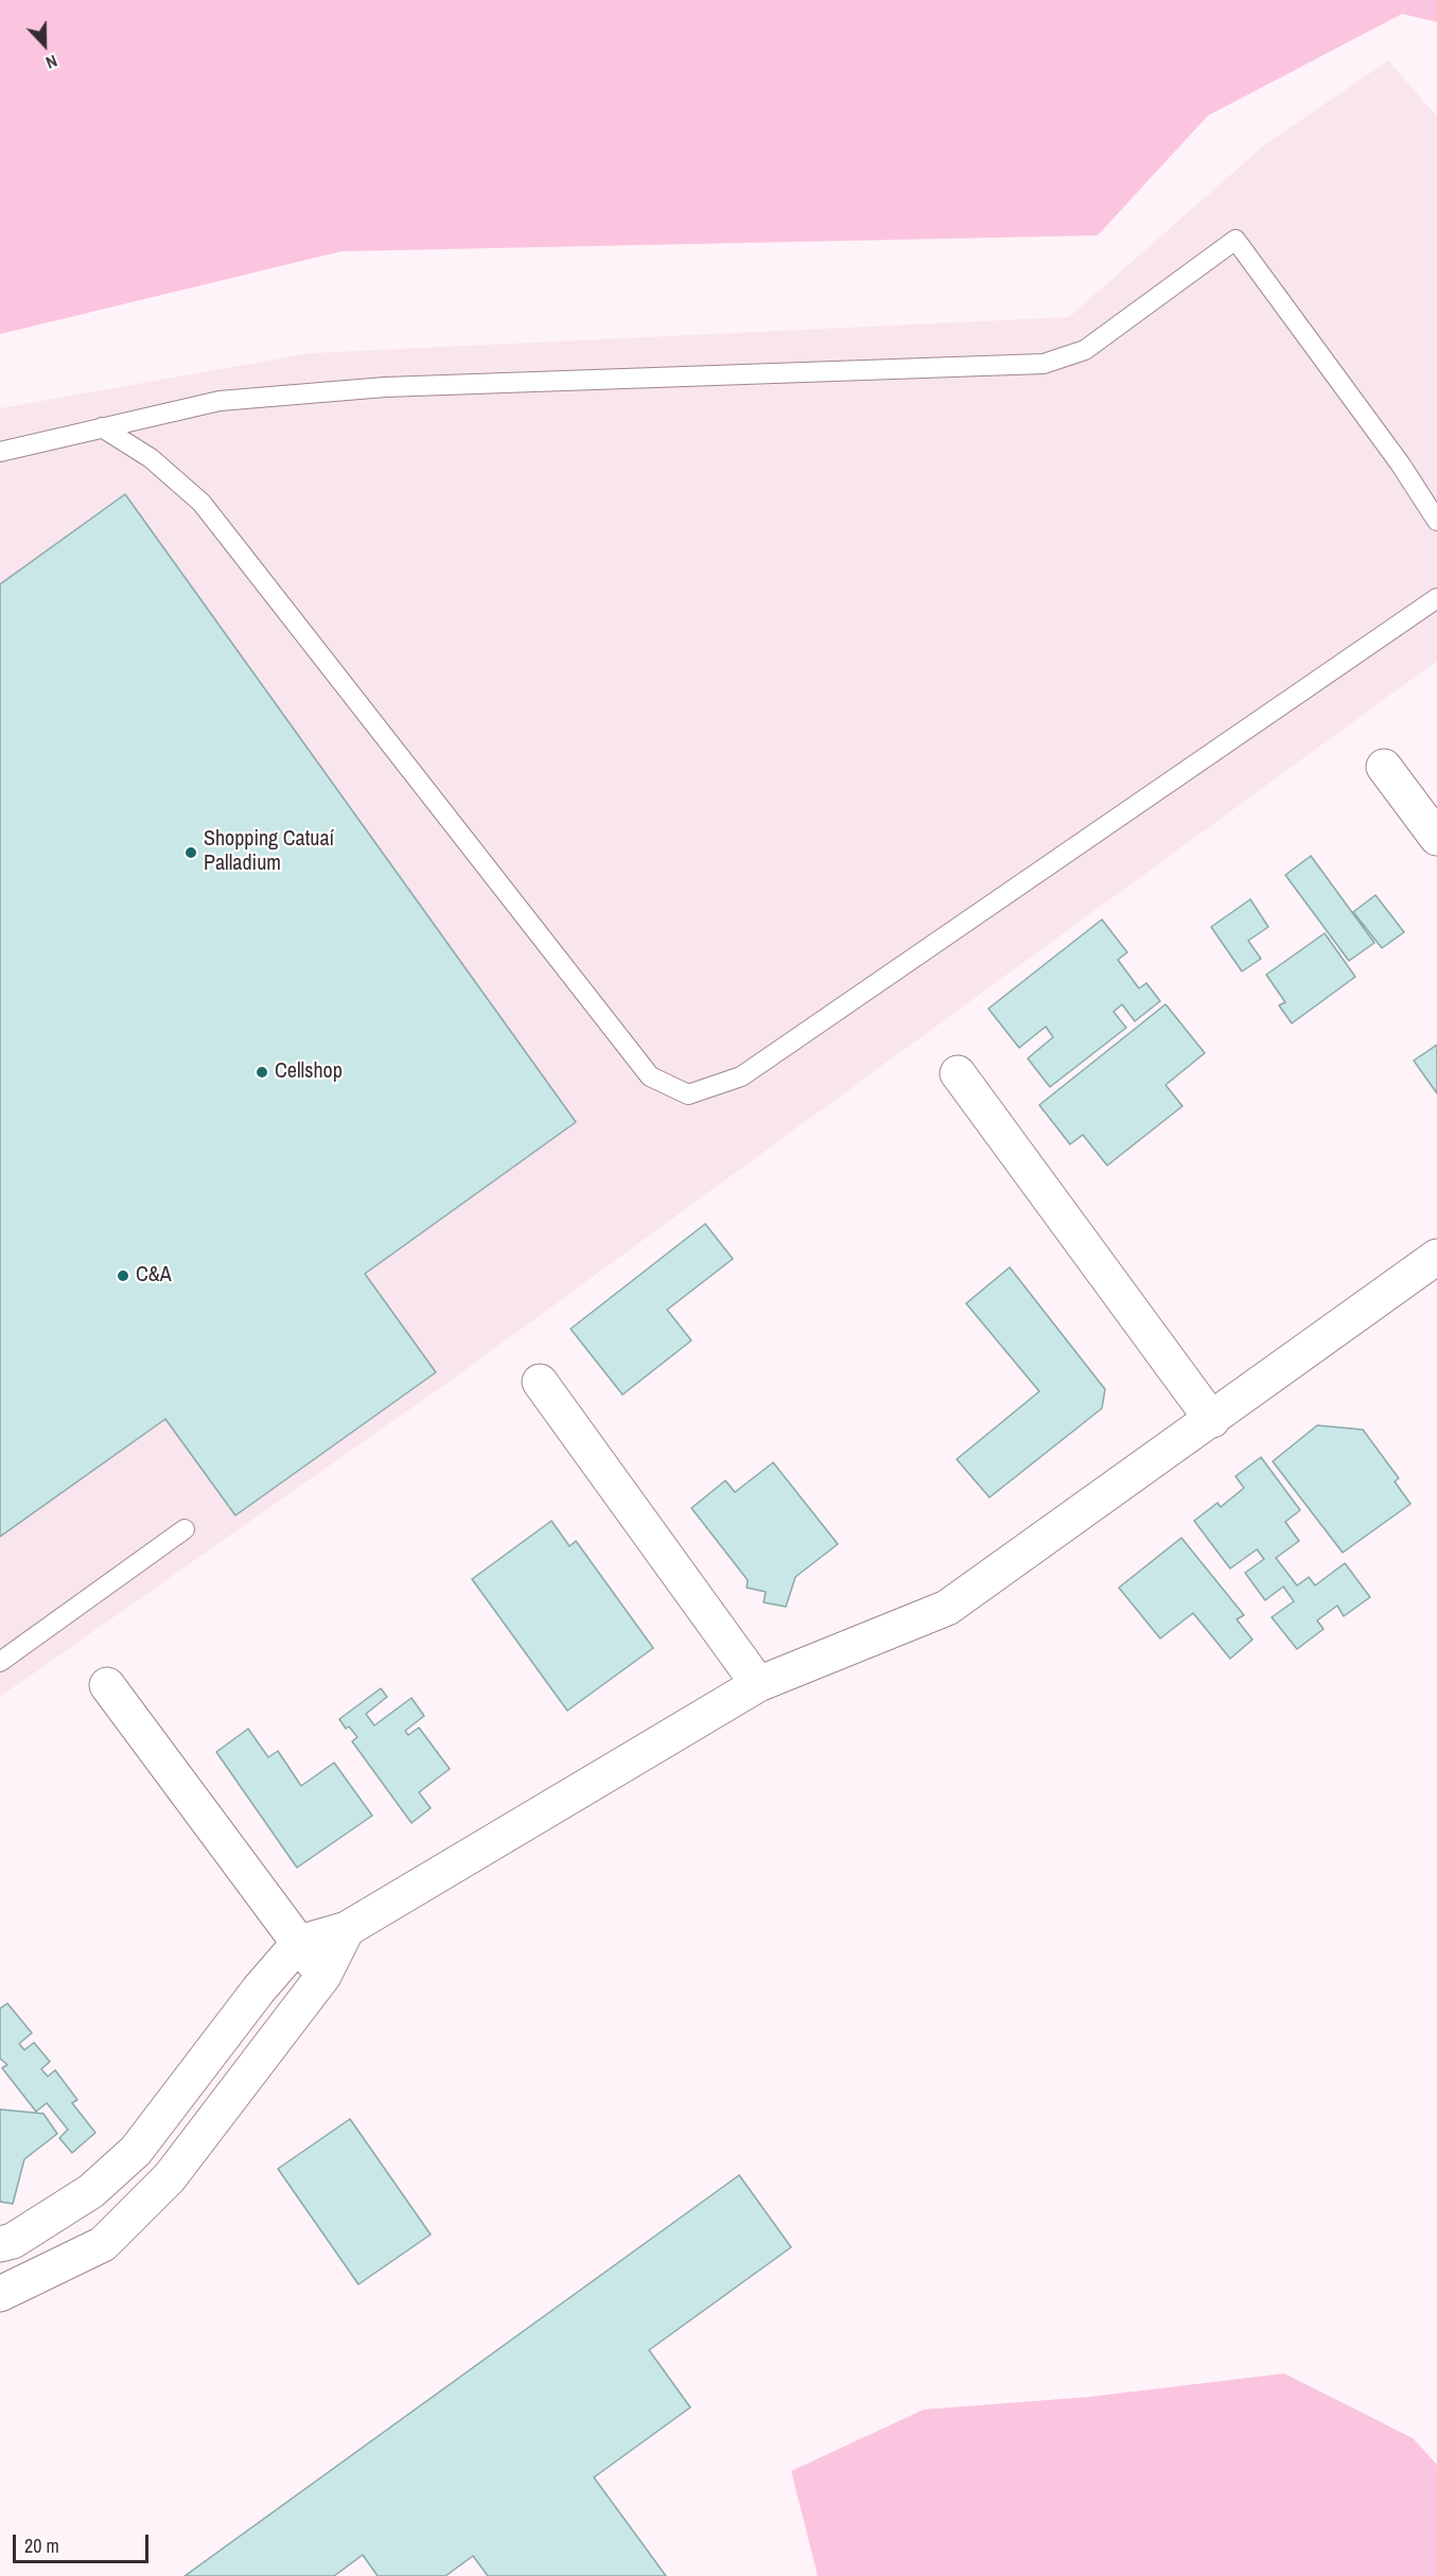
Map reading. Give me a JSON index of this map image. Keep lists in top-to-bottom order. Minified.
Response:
{"places":["Shopping Catuaí Palladium","Cellshop","C&A"],"scale_bar":"20 m","north":"bottom"}
